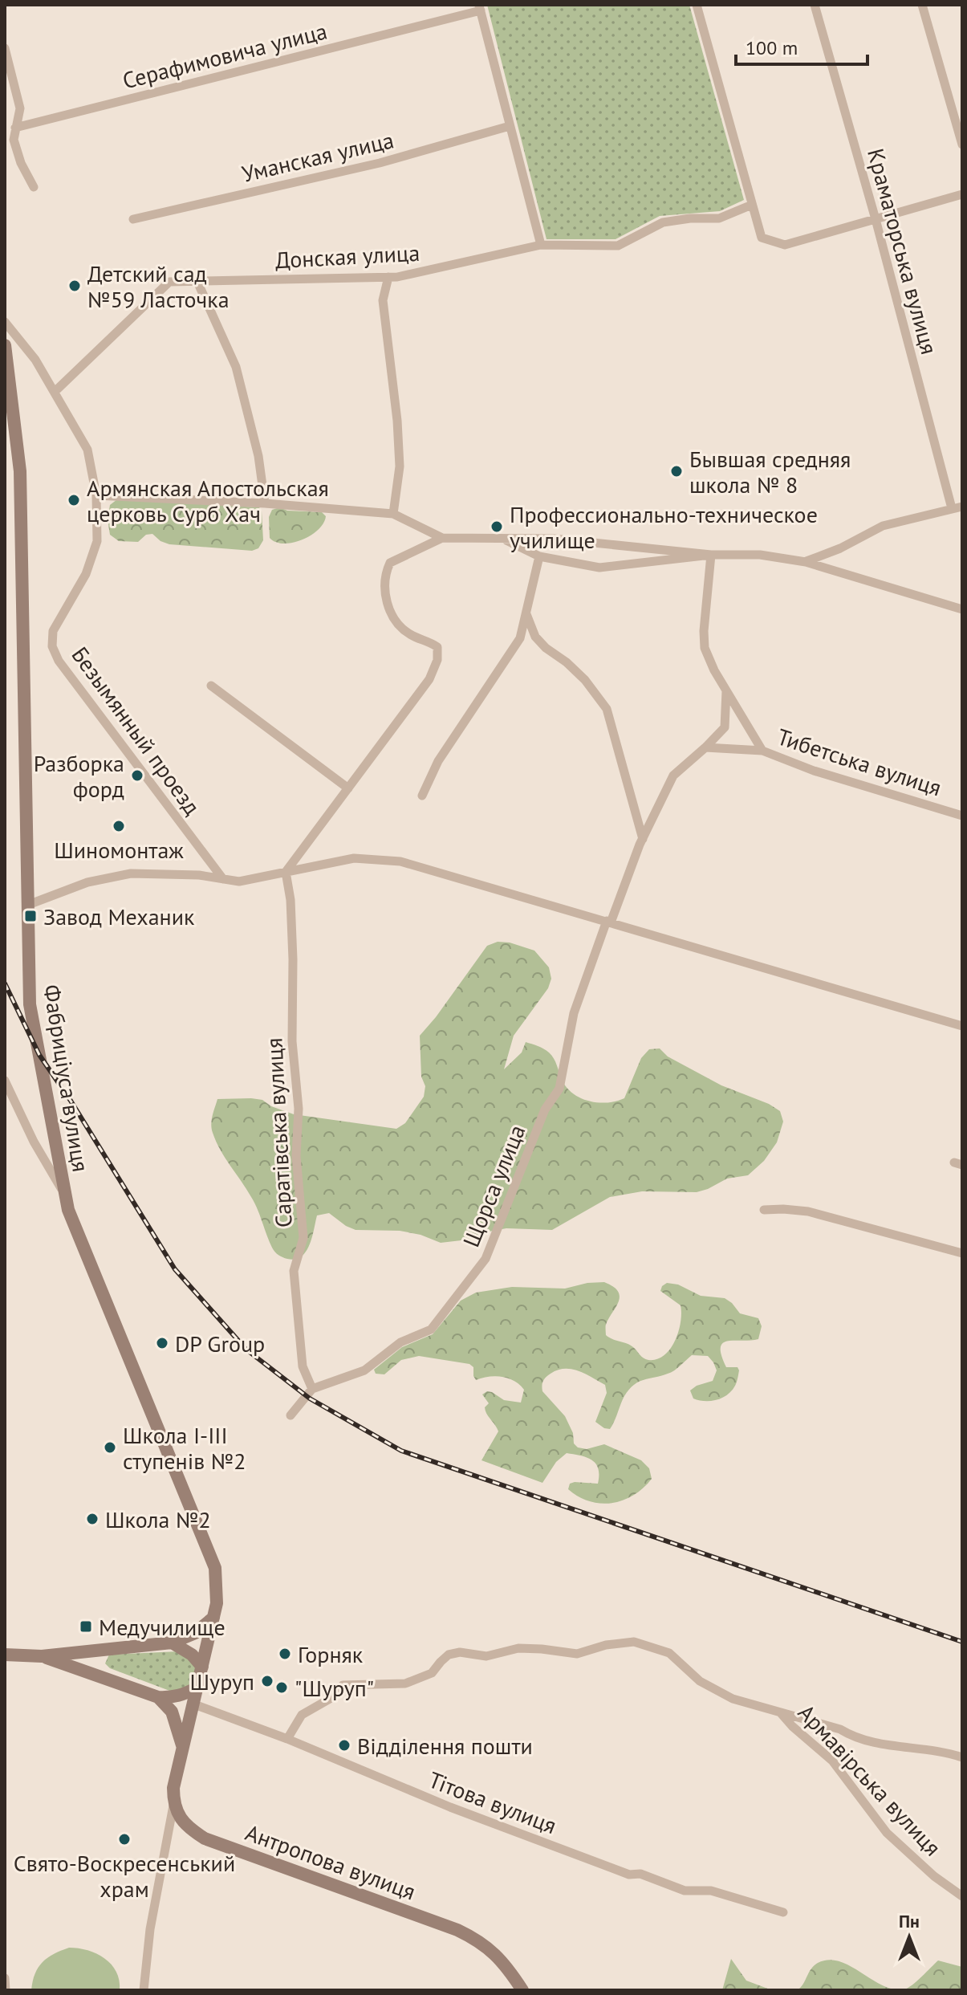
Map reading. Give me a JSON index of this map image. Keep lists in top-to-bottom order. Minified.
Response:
{"streets":{"main road":["Фабриціуса вулиця","Антропова вулиця"],"street":["Серафимовича улица","Уманская улица","Краматорська вулиця","Донская улица","Безымянный проезд","Тибетська вулиця","Саратівська вулиця","Щорса улица","Армавірська вулиця","Тітова вулиця"]},"crossings":[["Донская улица","Безымянный проезд"],["Тибетська вулиця","Щорса улица"],["Фабриціуса вулиця","Тітова вулиця"],["Саратівська вулиця","Щорса улица"],["Армавірська вулиця","Тітова вулиця"]],"places":{"other":["Детский сад №59 Ласточка","Бывшая средняя школа № 8","Армянская Апостольская церковь Сурб Хач","Профессионально-техническое училище","Разборка форд","Шиномонтаж","DP Group","Школа I-III ступенів №2","Школа №2","Горняк","Шуруп","\"Шуруп\"","Відділення пошти","Свято-Воскресенський храм"],"transit":["Завод Механик","Медучилище"]},"scale_bar":"100 m","north":"top"}
